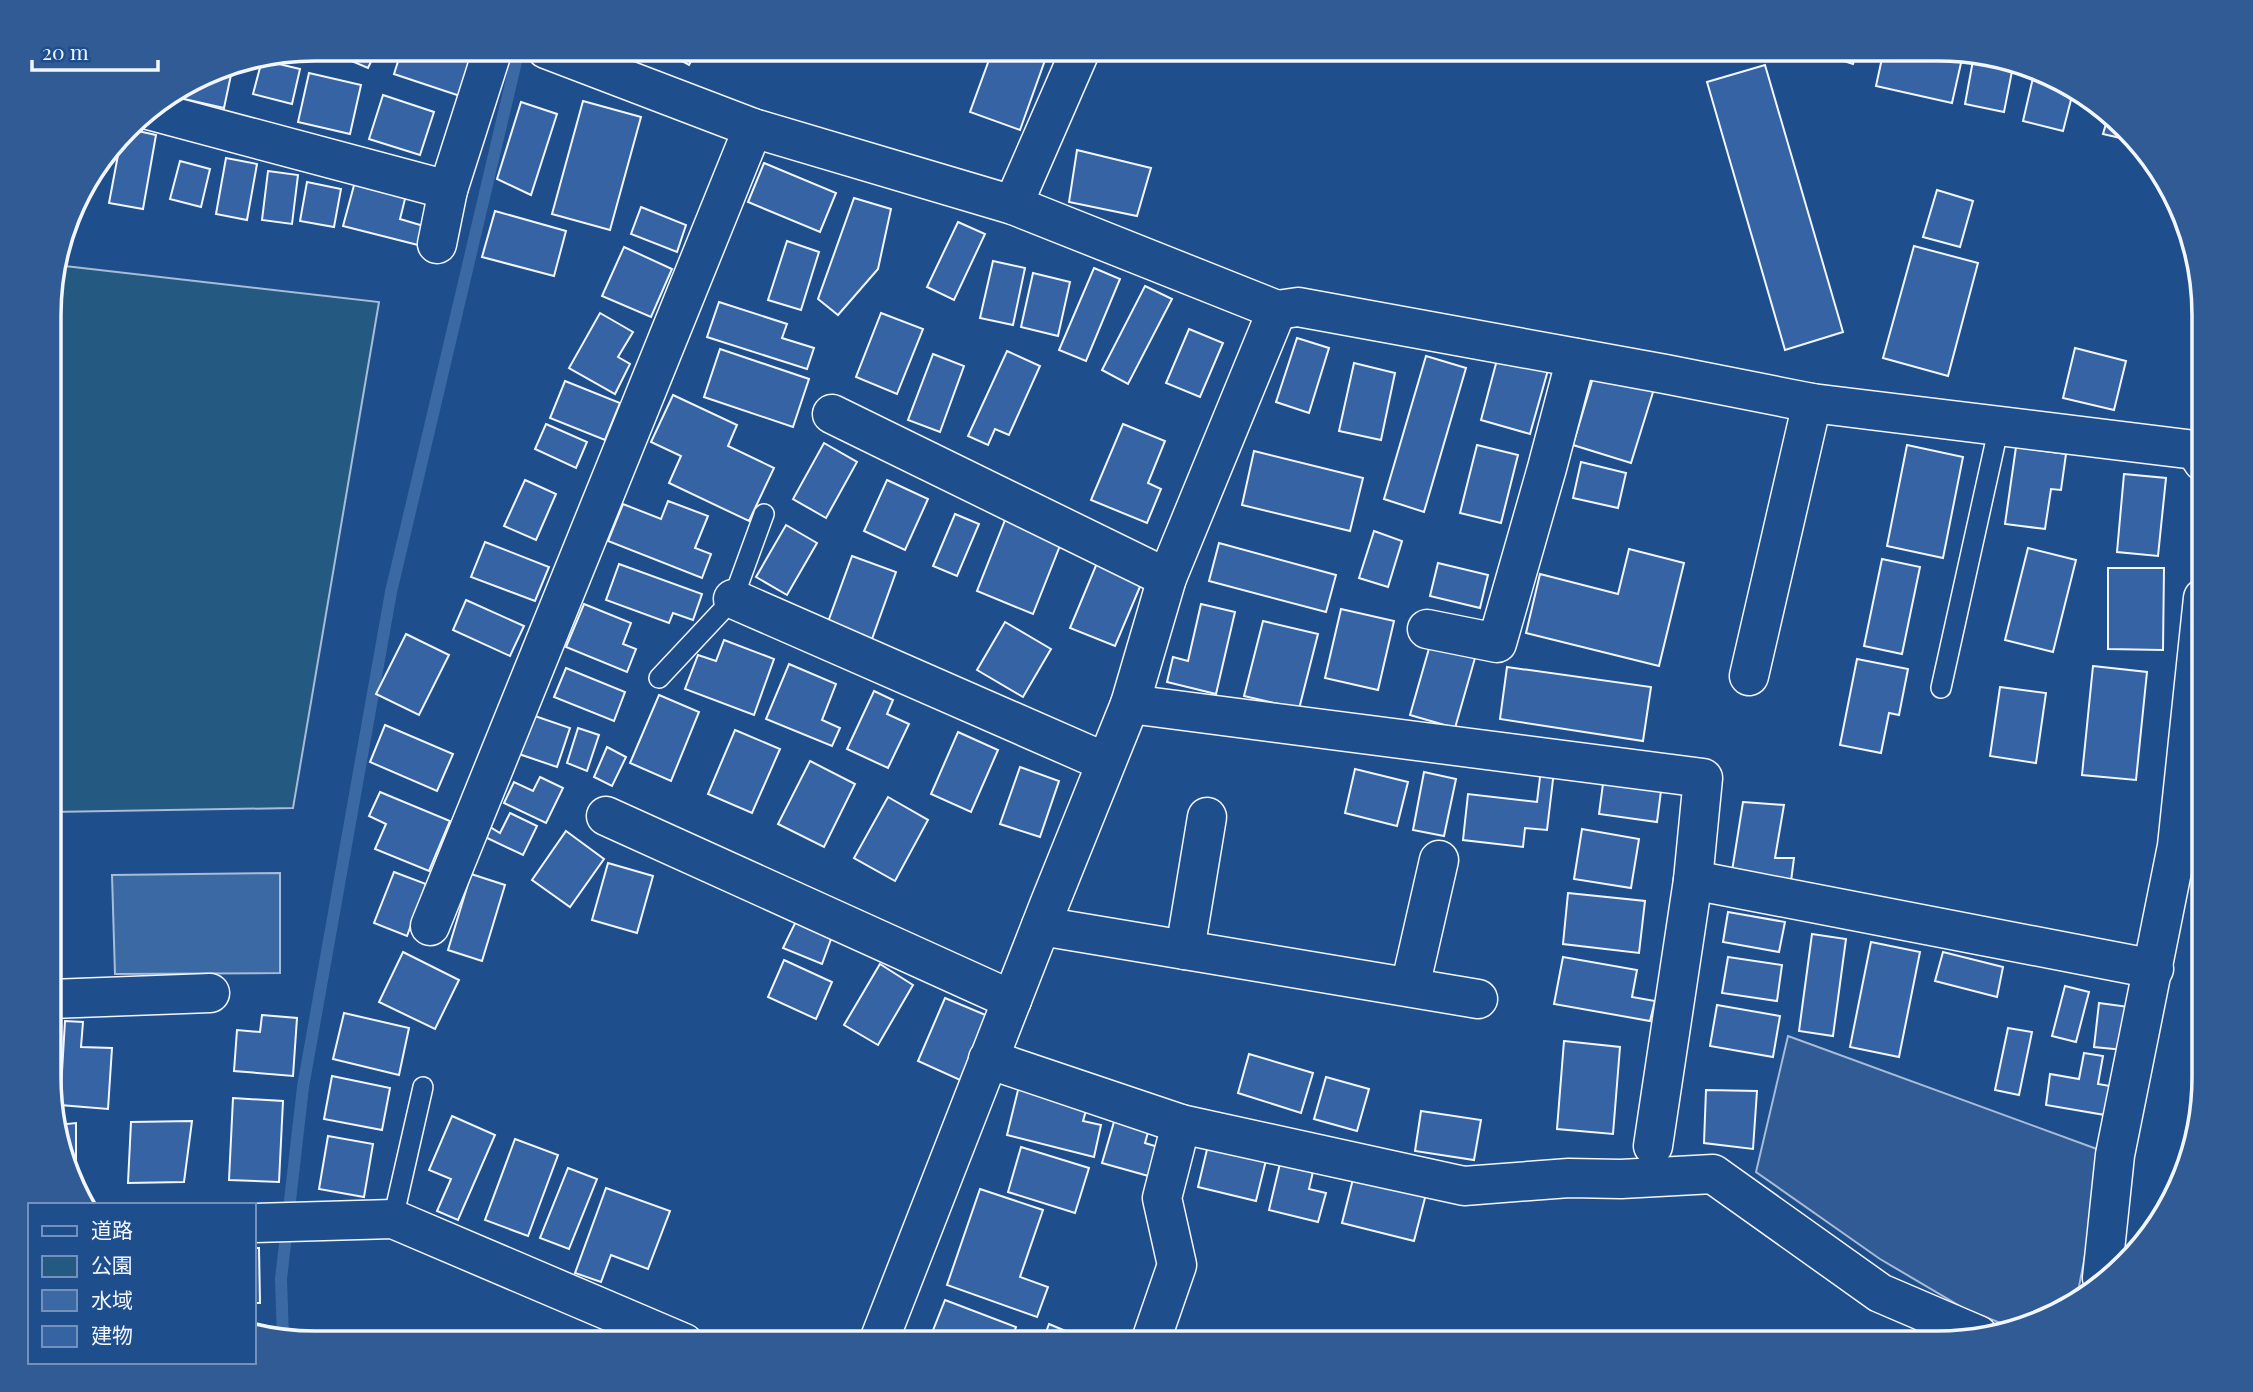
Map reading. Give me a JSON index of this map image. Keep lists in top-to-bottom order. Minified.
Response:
{"legend":["道路","公園","水域","建物"],"scale_bar":"20 m"}
